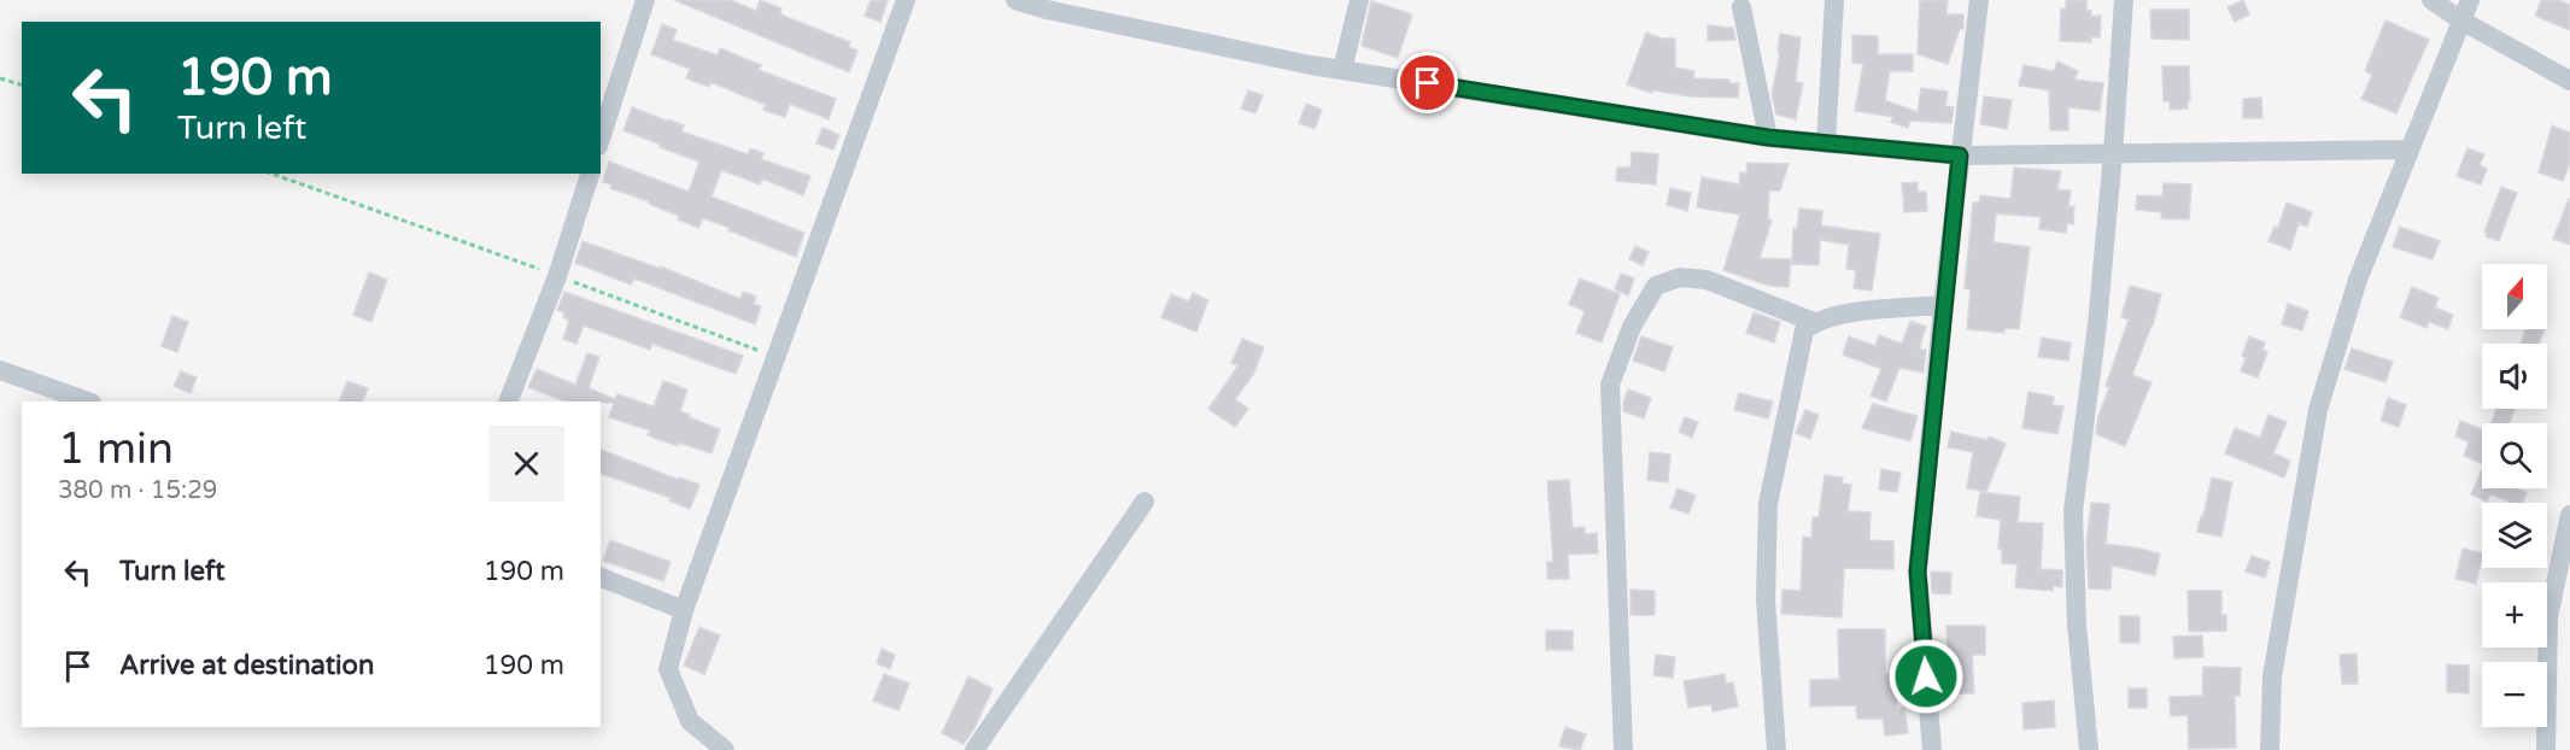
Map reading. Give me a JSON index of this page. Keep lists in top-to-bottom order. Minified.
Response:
{"north":"top","page":{"turn":["190 m","Turn left"],"map_buttons":["+","−"],"heading":["1 min","380 m · 15:29"],"list":[{"name":"Turn left","value":"190 m"},{"name":"Arrive at destination","value":"190 m"}]}}
